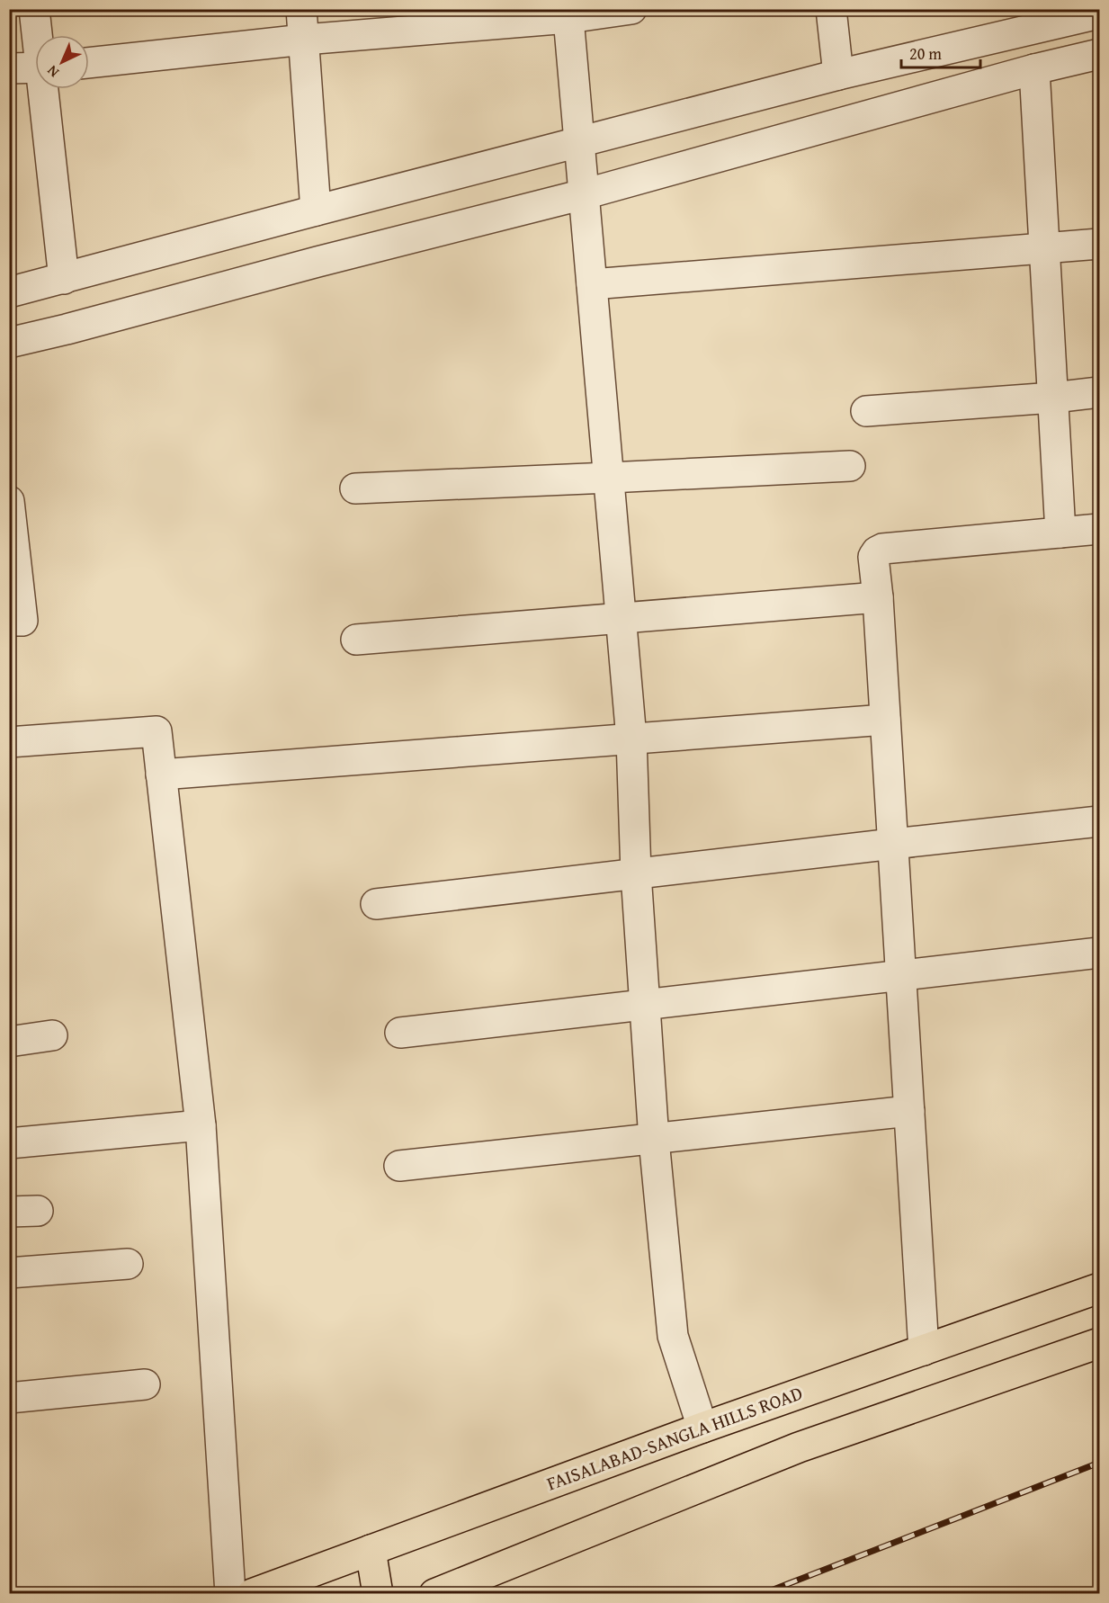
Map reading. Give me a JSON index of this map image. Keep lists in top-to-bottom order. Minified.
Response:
{"streets":{"main road":["FAISALABAD-SANGLA HILLS ROAD"]},"scale_bar":"20 m","north":"bottom left"}
